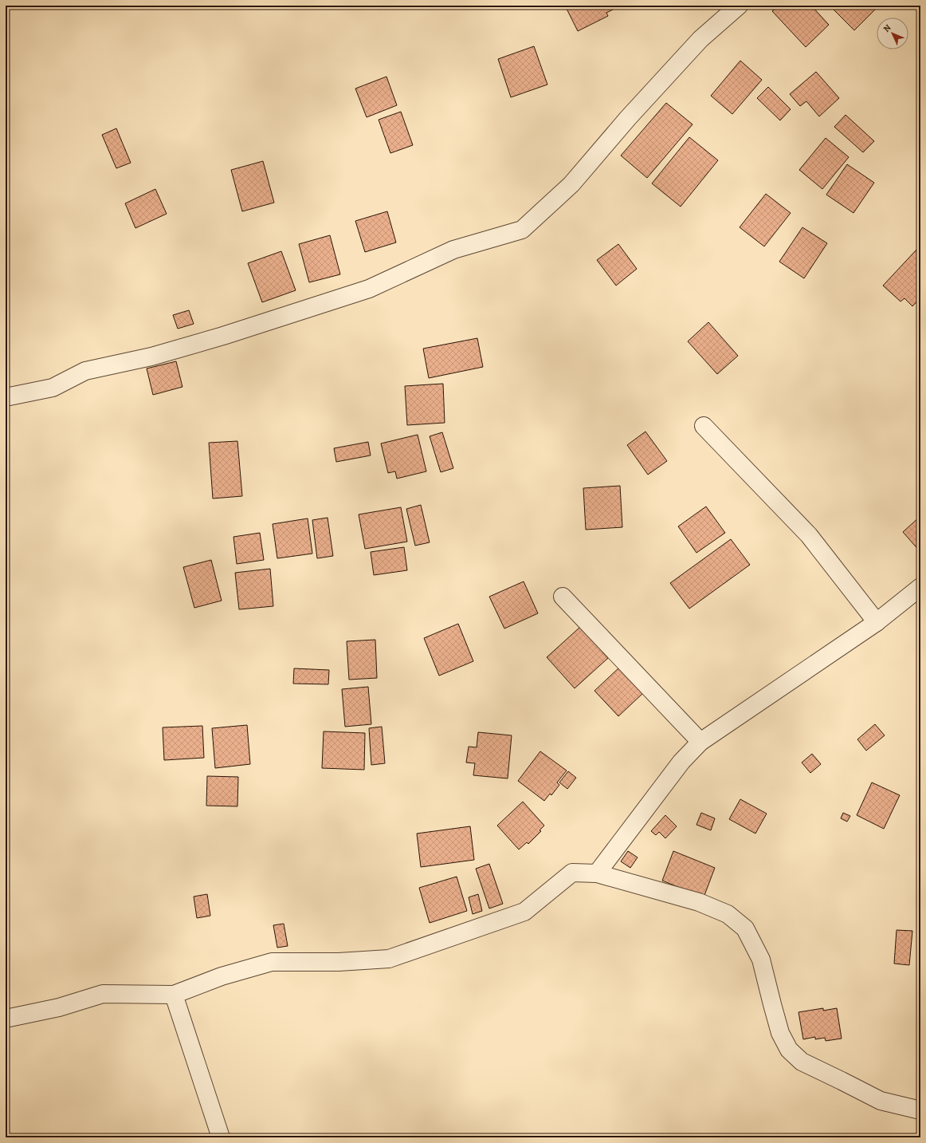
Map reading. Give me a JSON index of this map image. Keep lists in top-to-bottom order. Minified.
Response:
{"north":"top left"}
